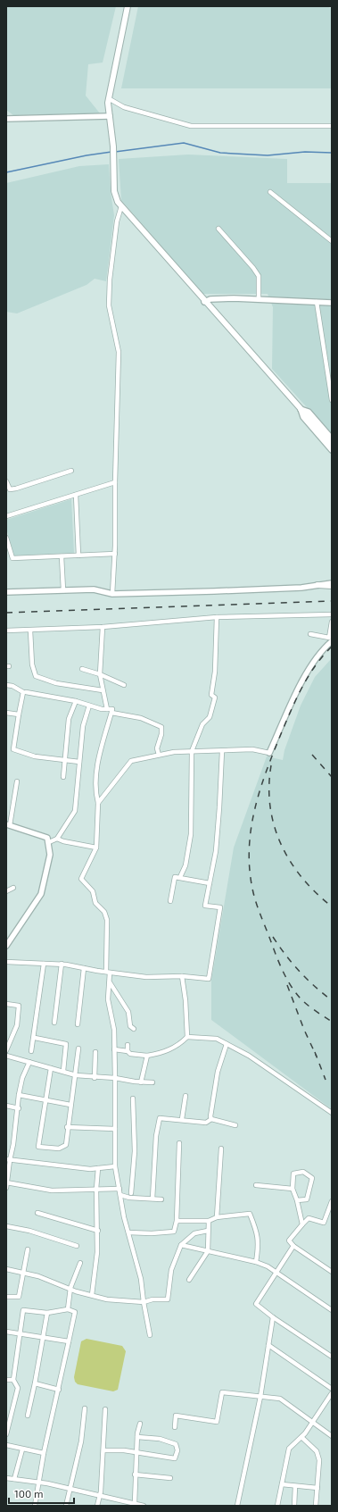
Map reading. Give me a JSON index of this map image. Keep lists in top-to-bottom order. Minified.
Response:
{"scale_bar":"100 m"}
